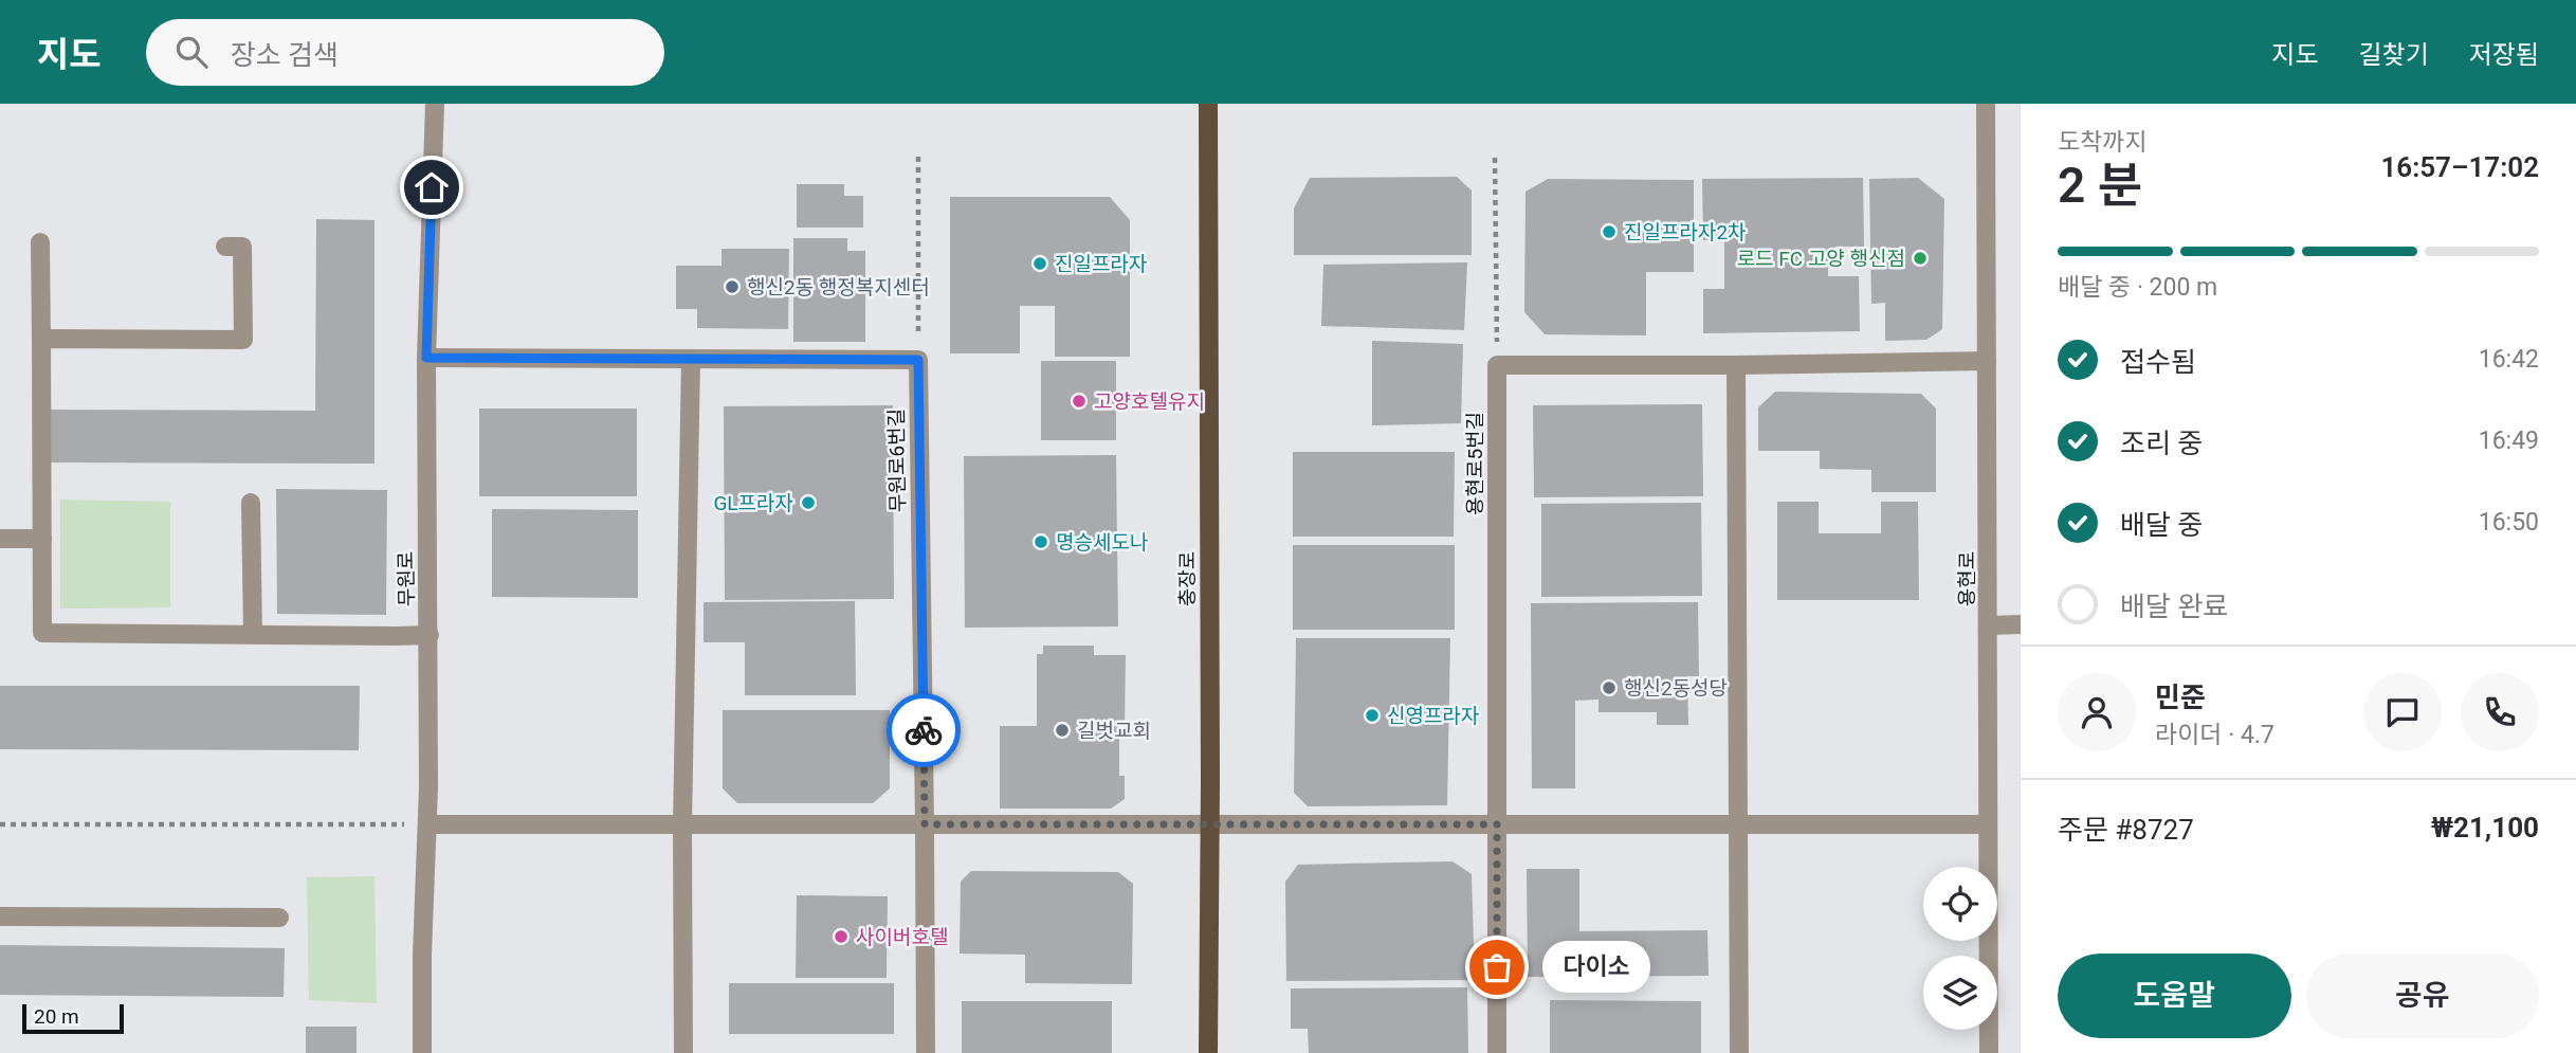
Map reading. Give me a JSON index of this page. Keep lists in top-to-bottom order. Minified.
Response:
{"streets":{"main road":["충장로"],"street":["무원로6번길","용현로5번길","무원로","용현로"]},"places":["진일프라자2차","로드 FC 고양 행신점","진일프라자","행신2동 행정복지센터","고양호텔유지","GL프라자","명승세도나","행신2동성당","신영프라자","길벗교회","사이버호텔","다이소"],"scale_bar":"20 m","page":{"header":"지도","search":"장소 검색","nav":["지도","길찾기","저장됨"],"heading":["2 분","도착까지","16:57–17:02"],"panel":["민준","라이더 · 4.7","주문 #8727","₩21,100"],"bar":"배달 중 · 200 m","list":[["접수됨","16:42"],["조리 중","16:49"],["배달 중","16:50"],"배달 완료"],"buttons":["도움말","공유"],"bubble":"다이소","scale":"20 m"}}
